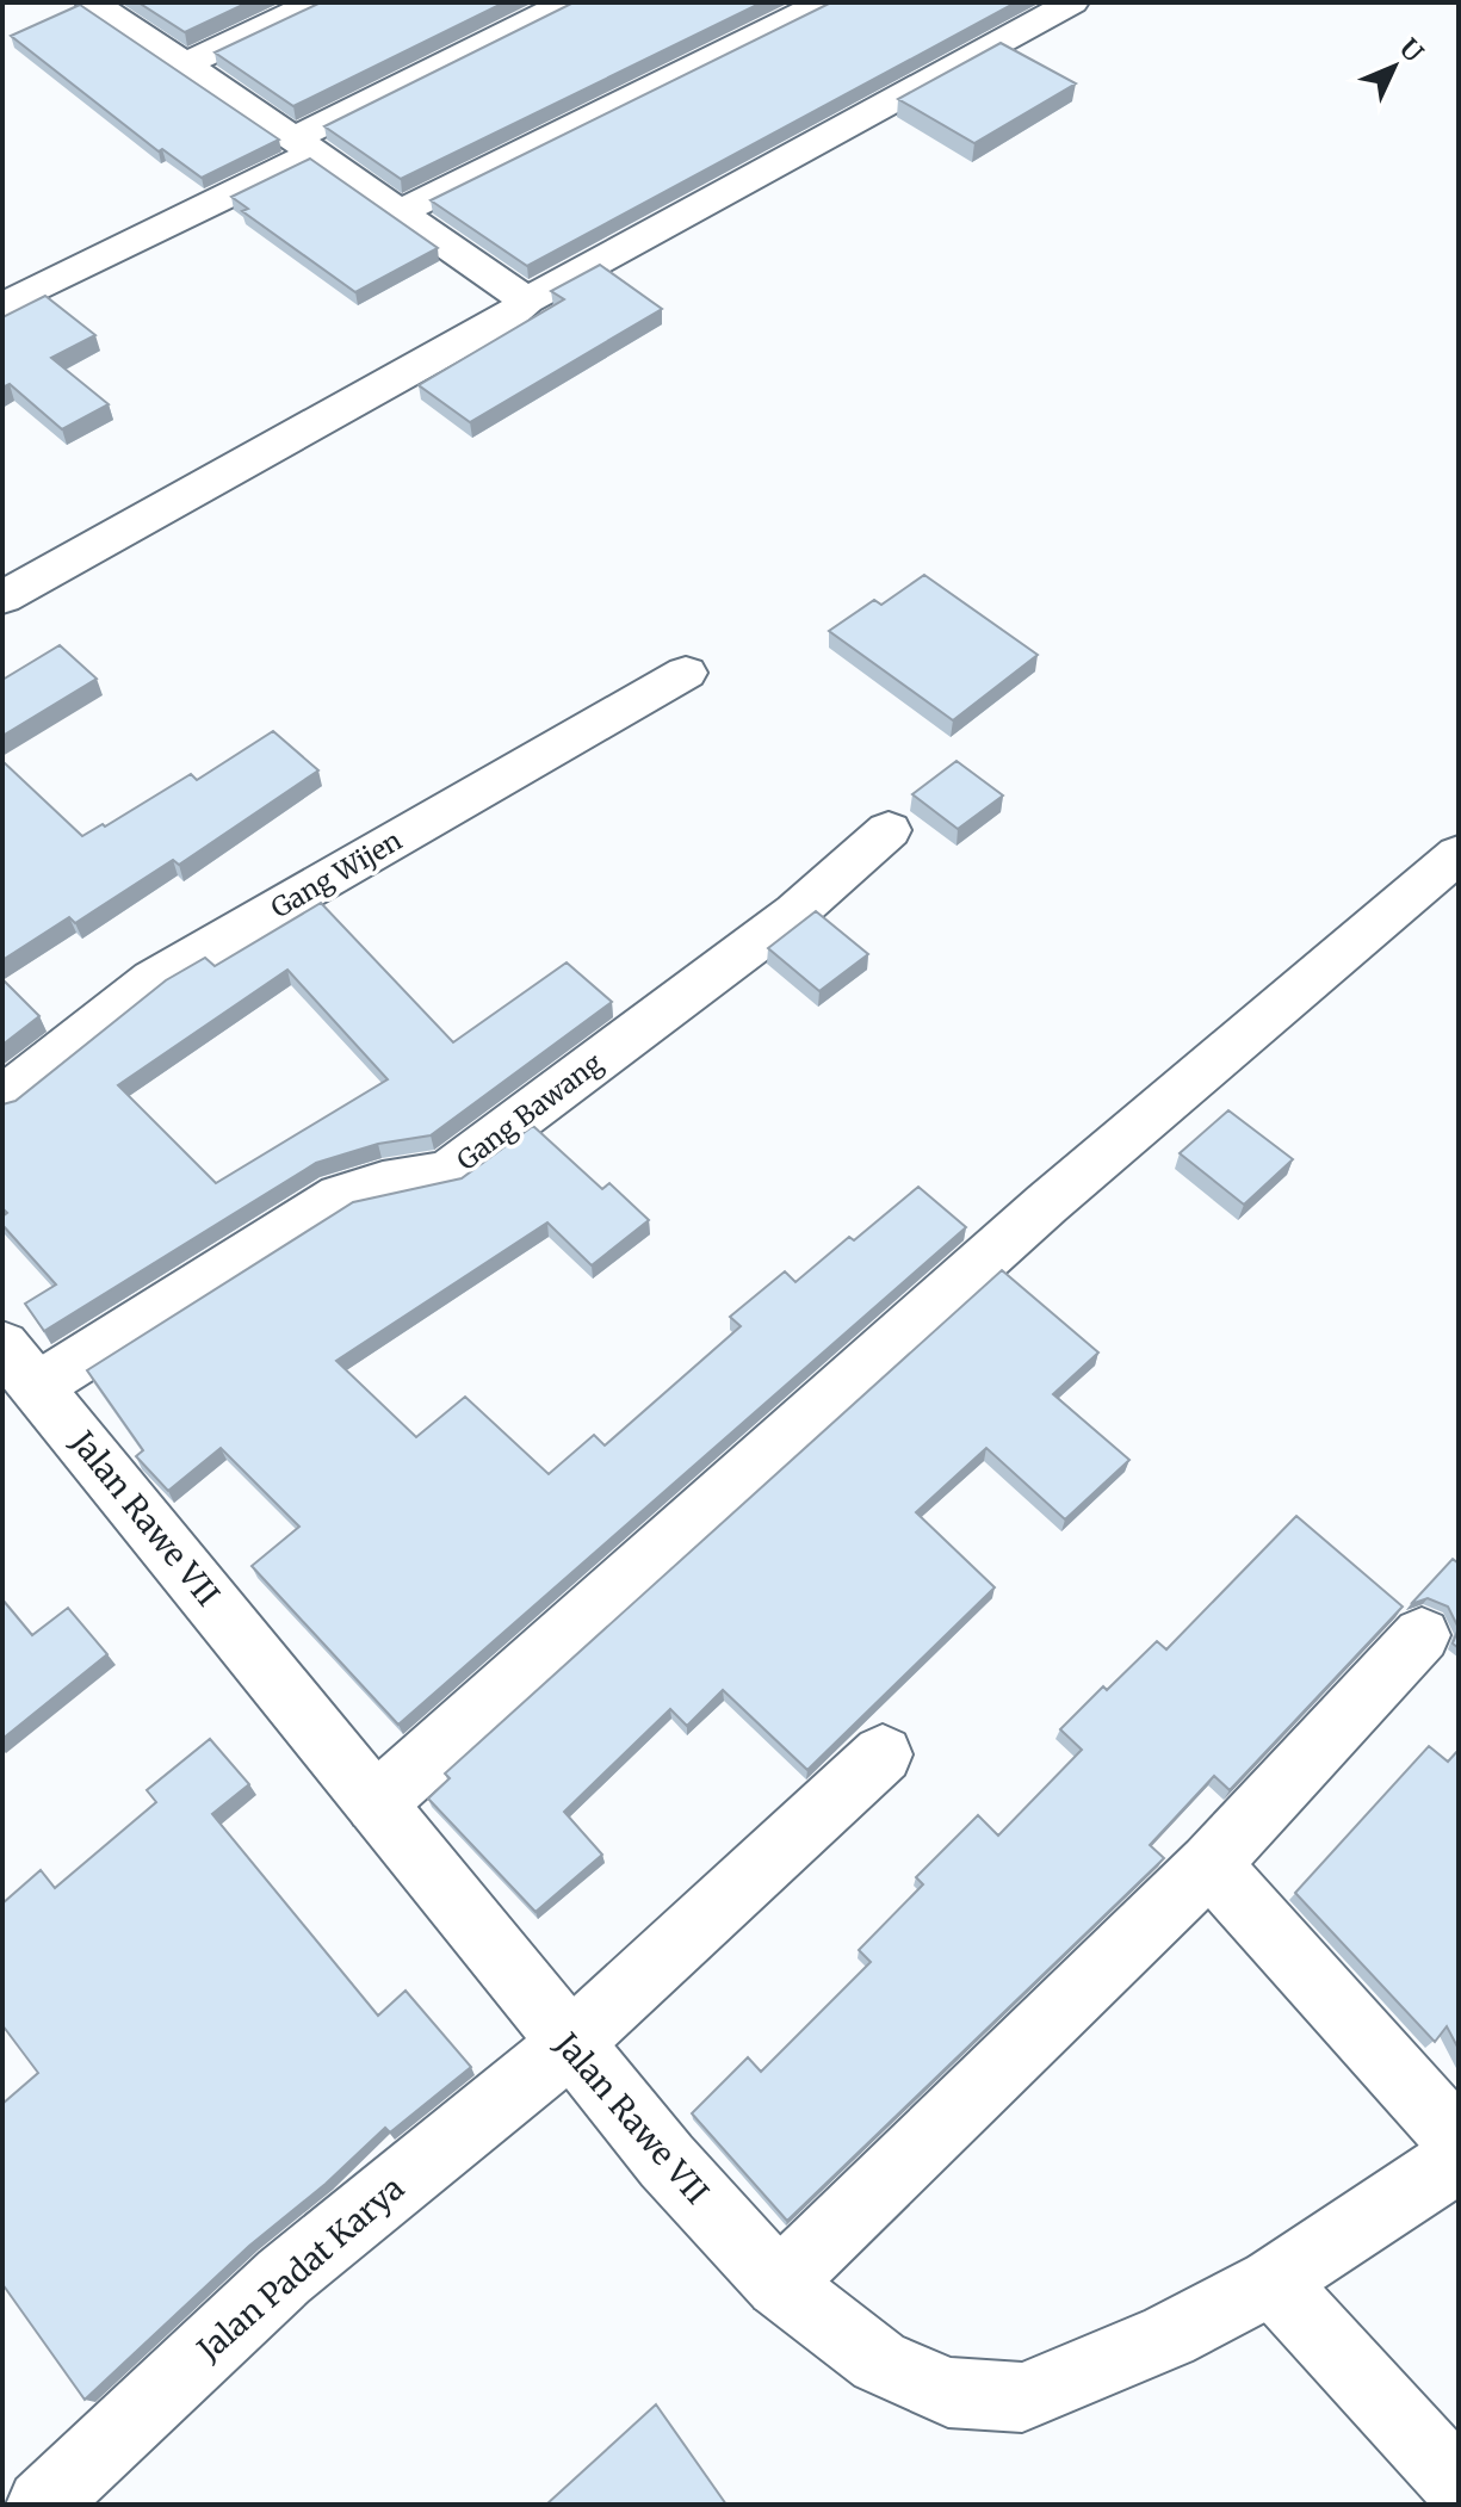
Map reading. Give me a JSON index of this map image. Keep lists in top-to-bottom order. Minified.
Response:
{"streets":{"street":["Gang Wijen","Gang Bawang","Jalan Rawe VII","Jalan Padat Karya"]},"crossings":[["Gang Bawang","Jalan Rawe VII"],["Jalan Rawe VII","Jalan Padat Karya"]],"north":"top right"}
